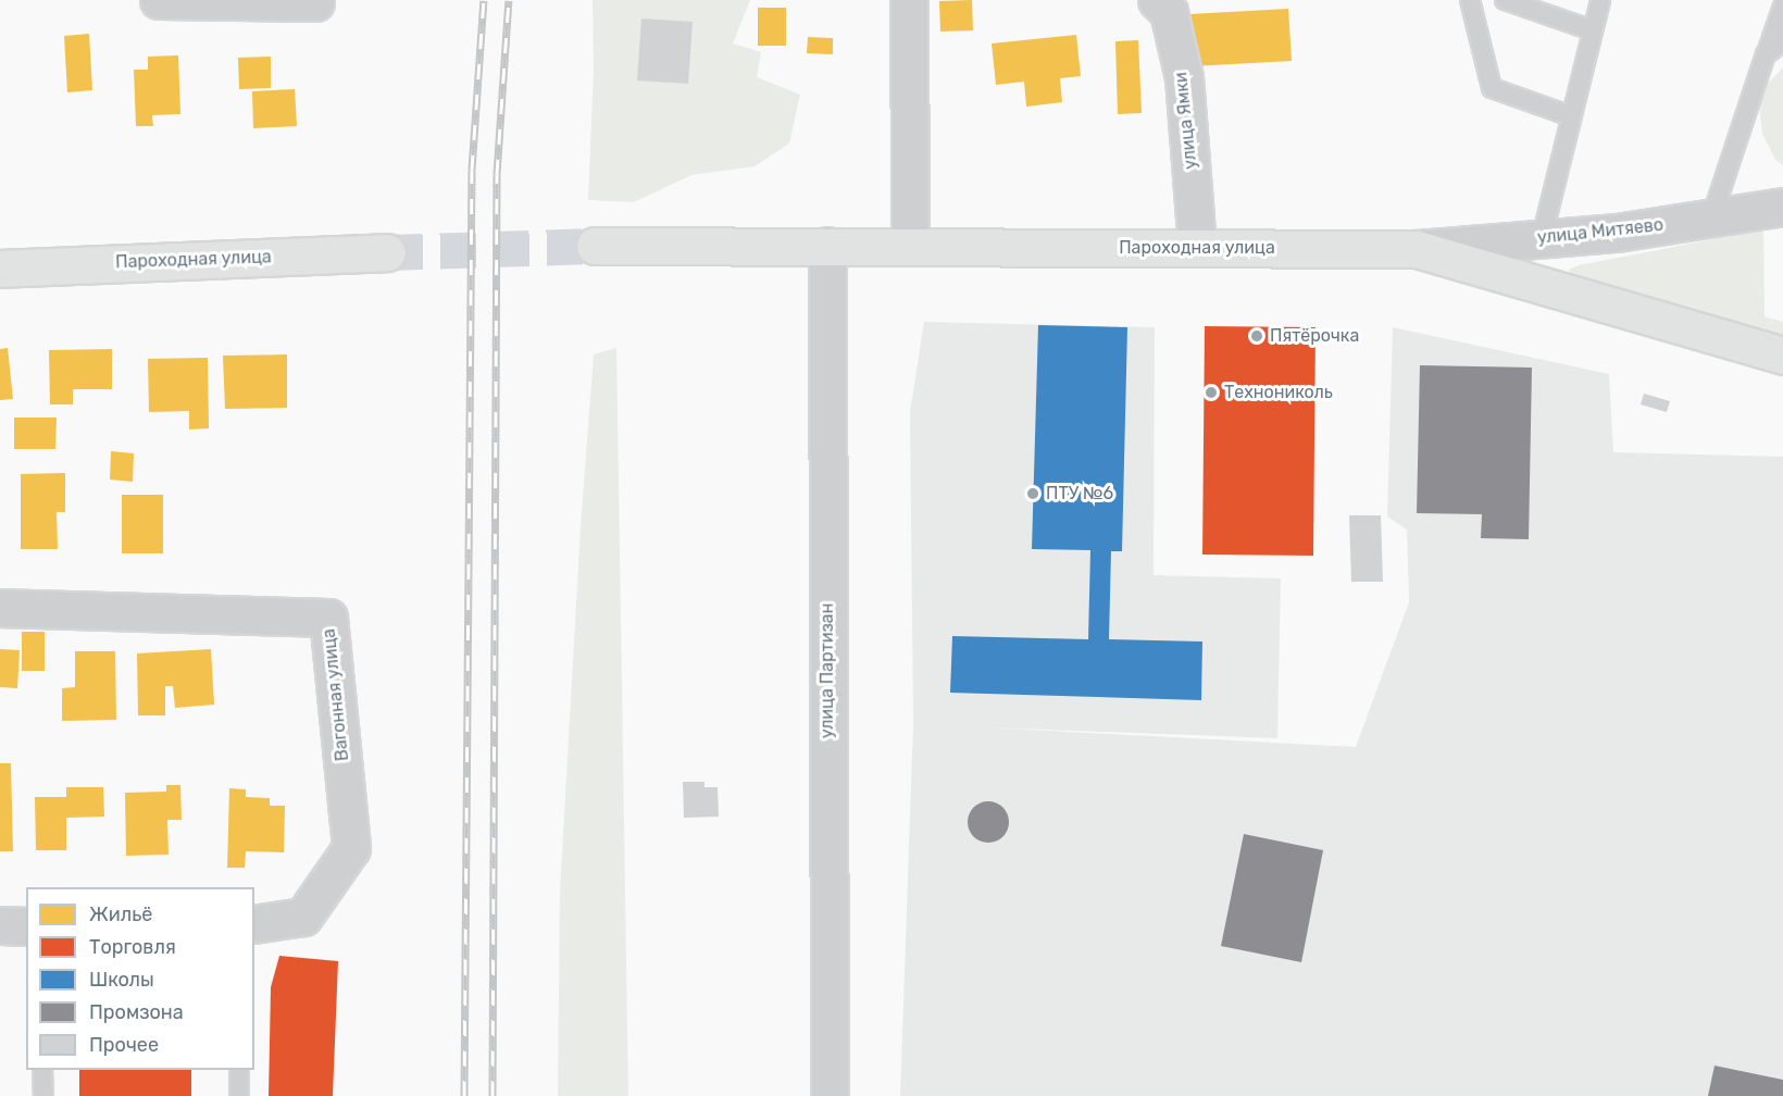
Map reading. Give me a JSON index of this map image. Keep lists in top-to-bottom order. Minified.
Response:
{"streets":{"main road":["Пароходная улица"],"street":["улица Ямки","улица Митяево","улица Партизан","Вагонная улица"]},"crossings":[["улица Ямки","Пароходная улица"],["улица Митяево","Пароходная улица"],["Пароходная улица","улица Партизан"]],"places":["Пятёрочка","Технониколь","ПТУ №6"],"legend":["Жильё","Торговля","Школы","Промзона","Прочее"]}
